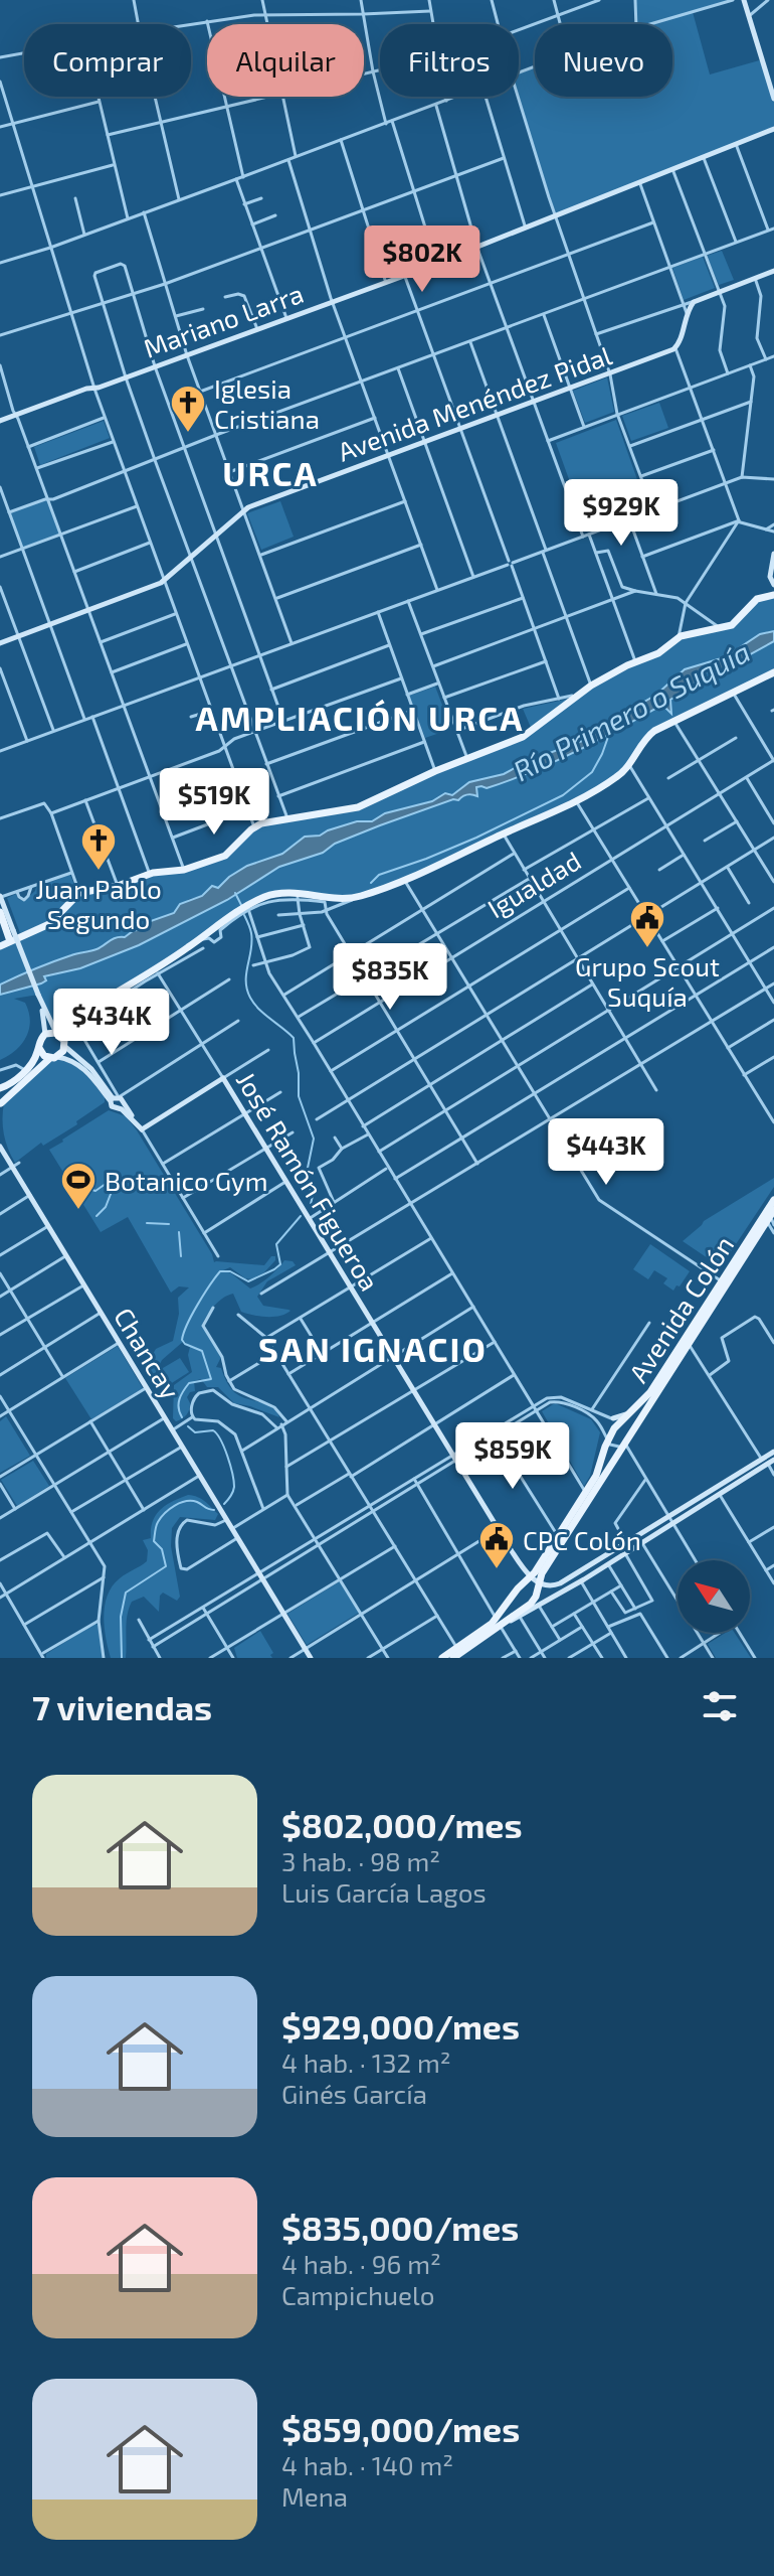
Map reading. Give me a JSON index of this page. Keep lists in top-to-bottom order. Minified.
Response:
{"streets":{"main road":["Mariano Larra","Avenida Menéndez Pidal","José Ramón Figueroa","Avenida Colón","Chancay"],"street":["Igualdad"]},"crossings":[["José Ramón Figueroa","Avenida Colón"]],"districts":["URCA","AMPLIACIÓN URCA","SAN IGNACIO"],"water":["Río Primero o Suquía"],"places":{"church":["Iglesia Cristiana","Juan Pablo Segundo"],"public building":["Grupo Scout Suquía","CPC Colón"],"sports":["Botanico Gym"]},"north":"top left","page":{"chip":["Comprar","Alquilar","Filtros","Nuevo"],"price":["$802K","$929K","$519K","$835K","$434K","$443K","$859K"],"heading":"7 viviendas","list":[{"name":"$802,000/mes","note":"3 hab. · 98 m² · Luis García Lagos"},{"name":"$929,000/mes","note":"4 hab. · 132 m² · Ginés García"},{"name":"$835,000/mes","note":"4 hab. · 96 m² · Campichuelo"},{"name":"$859,000/mes","note":"4 hab. · 140 m² · Mena"}]}}
